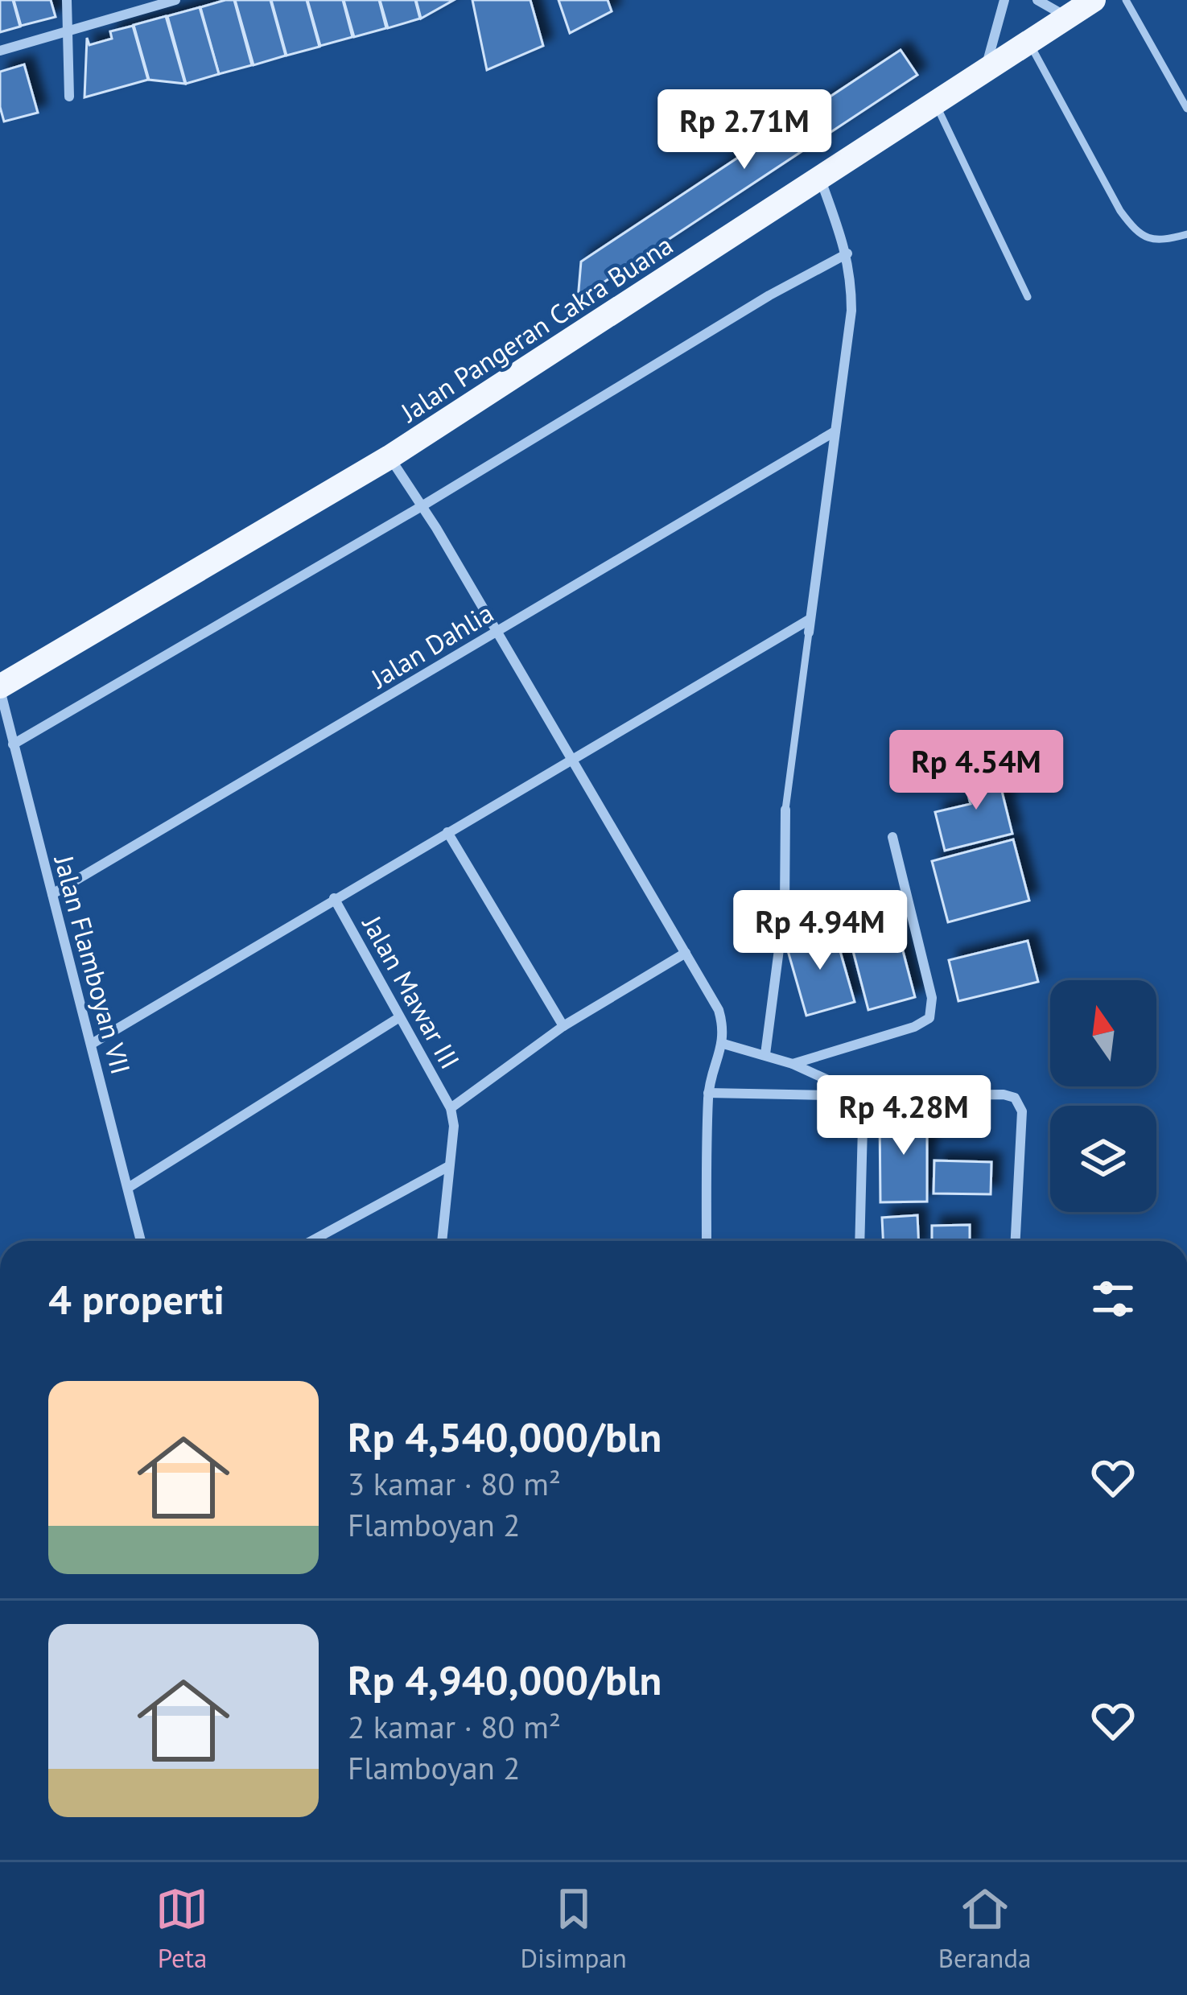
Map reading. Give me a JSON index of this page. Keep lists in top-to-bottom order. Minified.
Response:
{"streets":{"main road":["Jalan Pangeran Cakra Buana"],"street":["Jalan Dahlia","Jalan Flamboyan VII","Jalan Mawar III"]},"crossings":[["Jalan Pangeran Cakra Buana","Jalan Flamboyan VII"],["Jalan Dahlia","Jalan Flamboyan VII"]],"north":"top","page":{"price":["Rp 2.71M","Rp 4.54M","Rp 4.94M","Rp 4.28M"],"heading":"4 properti","list":[{"name":"Rp 4,540,000/bln","note":"3 kamar · 80 m² · Flamboyan 2"},{"name":"Rp 4,940,000/bln","note":"2 kamar · 80 m² · Flamboyan 2"}],"tabs":["Peta","Disimpan","Beranda"]}}
